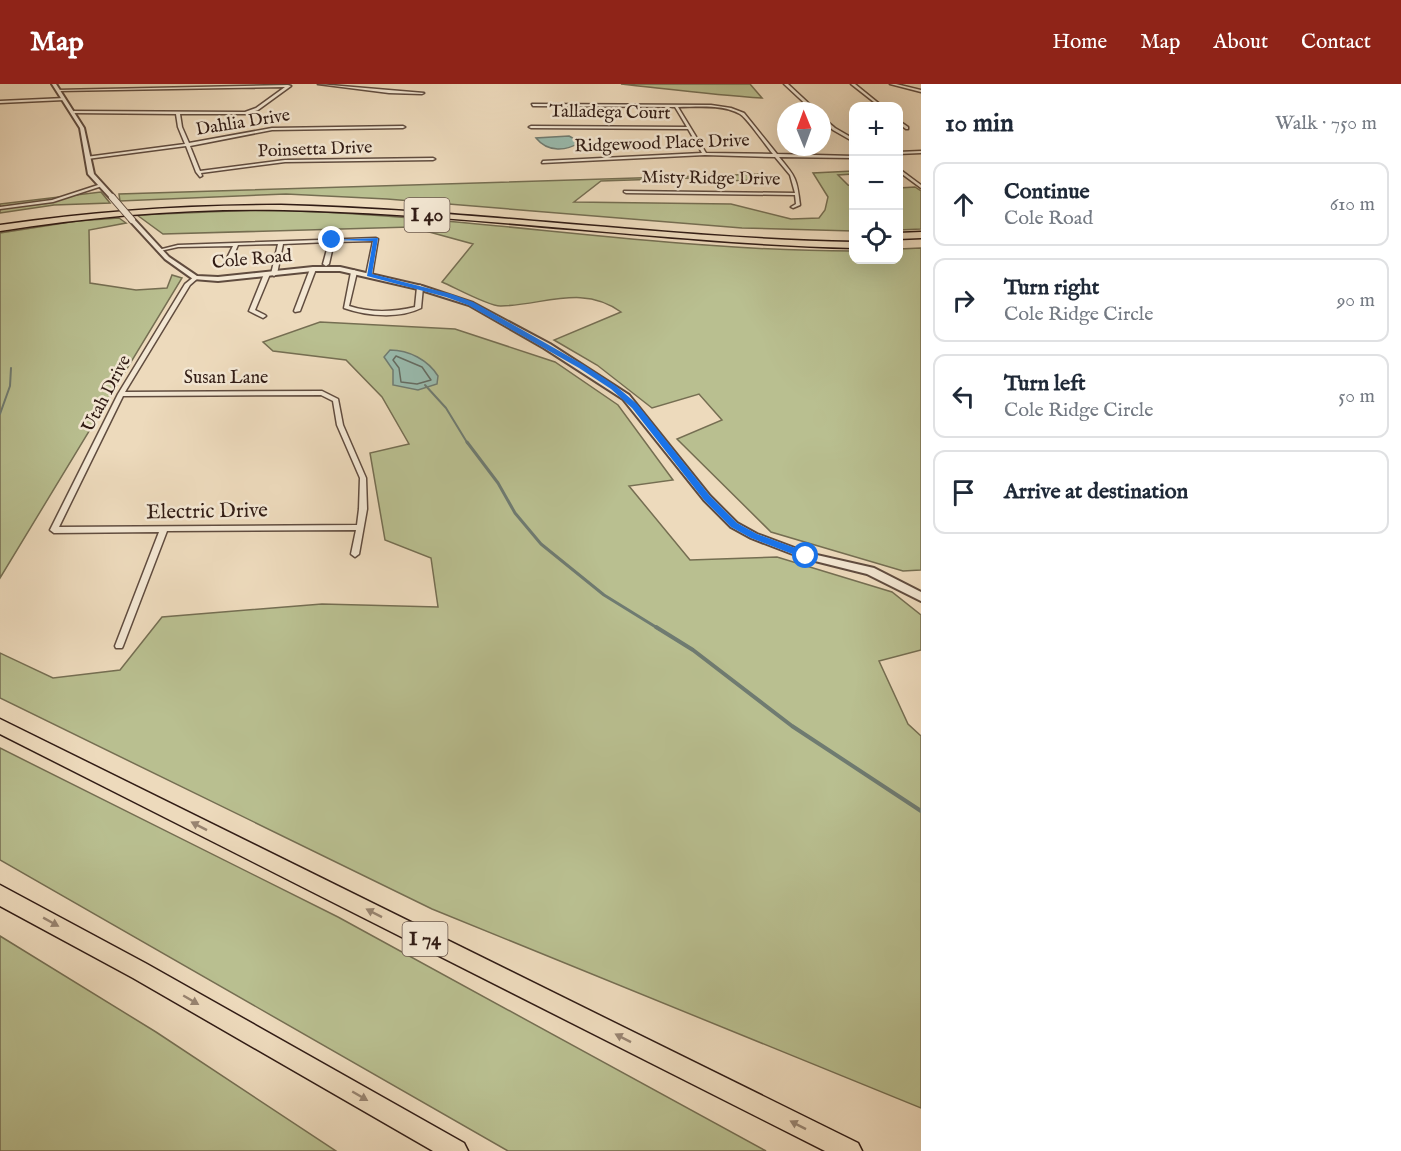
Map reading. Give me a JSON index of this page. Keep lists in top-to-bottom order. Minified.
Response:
{"streets":{"highway":["I 40","I 74"],"street":["Talladega Court","Dahlia Drive","Ridgewood Place Drive","Poinsetta Drive","Misty Ridge Drive","Cole Road","Susan Lane","Utah Drive","Electric Drive"]},"crossings":[["Dahlia Drive","Poinsetta Drive"],["Dahlia Drive","Cole Road"],["Cole Road","Utah Drive"],["Susan Lane","Utah Drive"],["Utah Drive","Electric Drive"]],"north":"top","page":{"header":"Map","nav":["Home","Map","About","Contact"],"heading":["10 min","Walk · 750 m"],"map_buttons":["+","−"],"list":[["Continue","Cole Road","610 m"],["Turn right","Cole Ridge Circle","90 m"],["Turn left","Cole Ridge Circle","50 m"],"Arrive at destination"]}}
